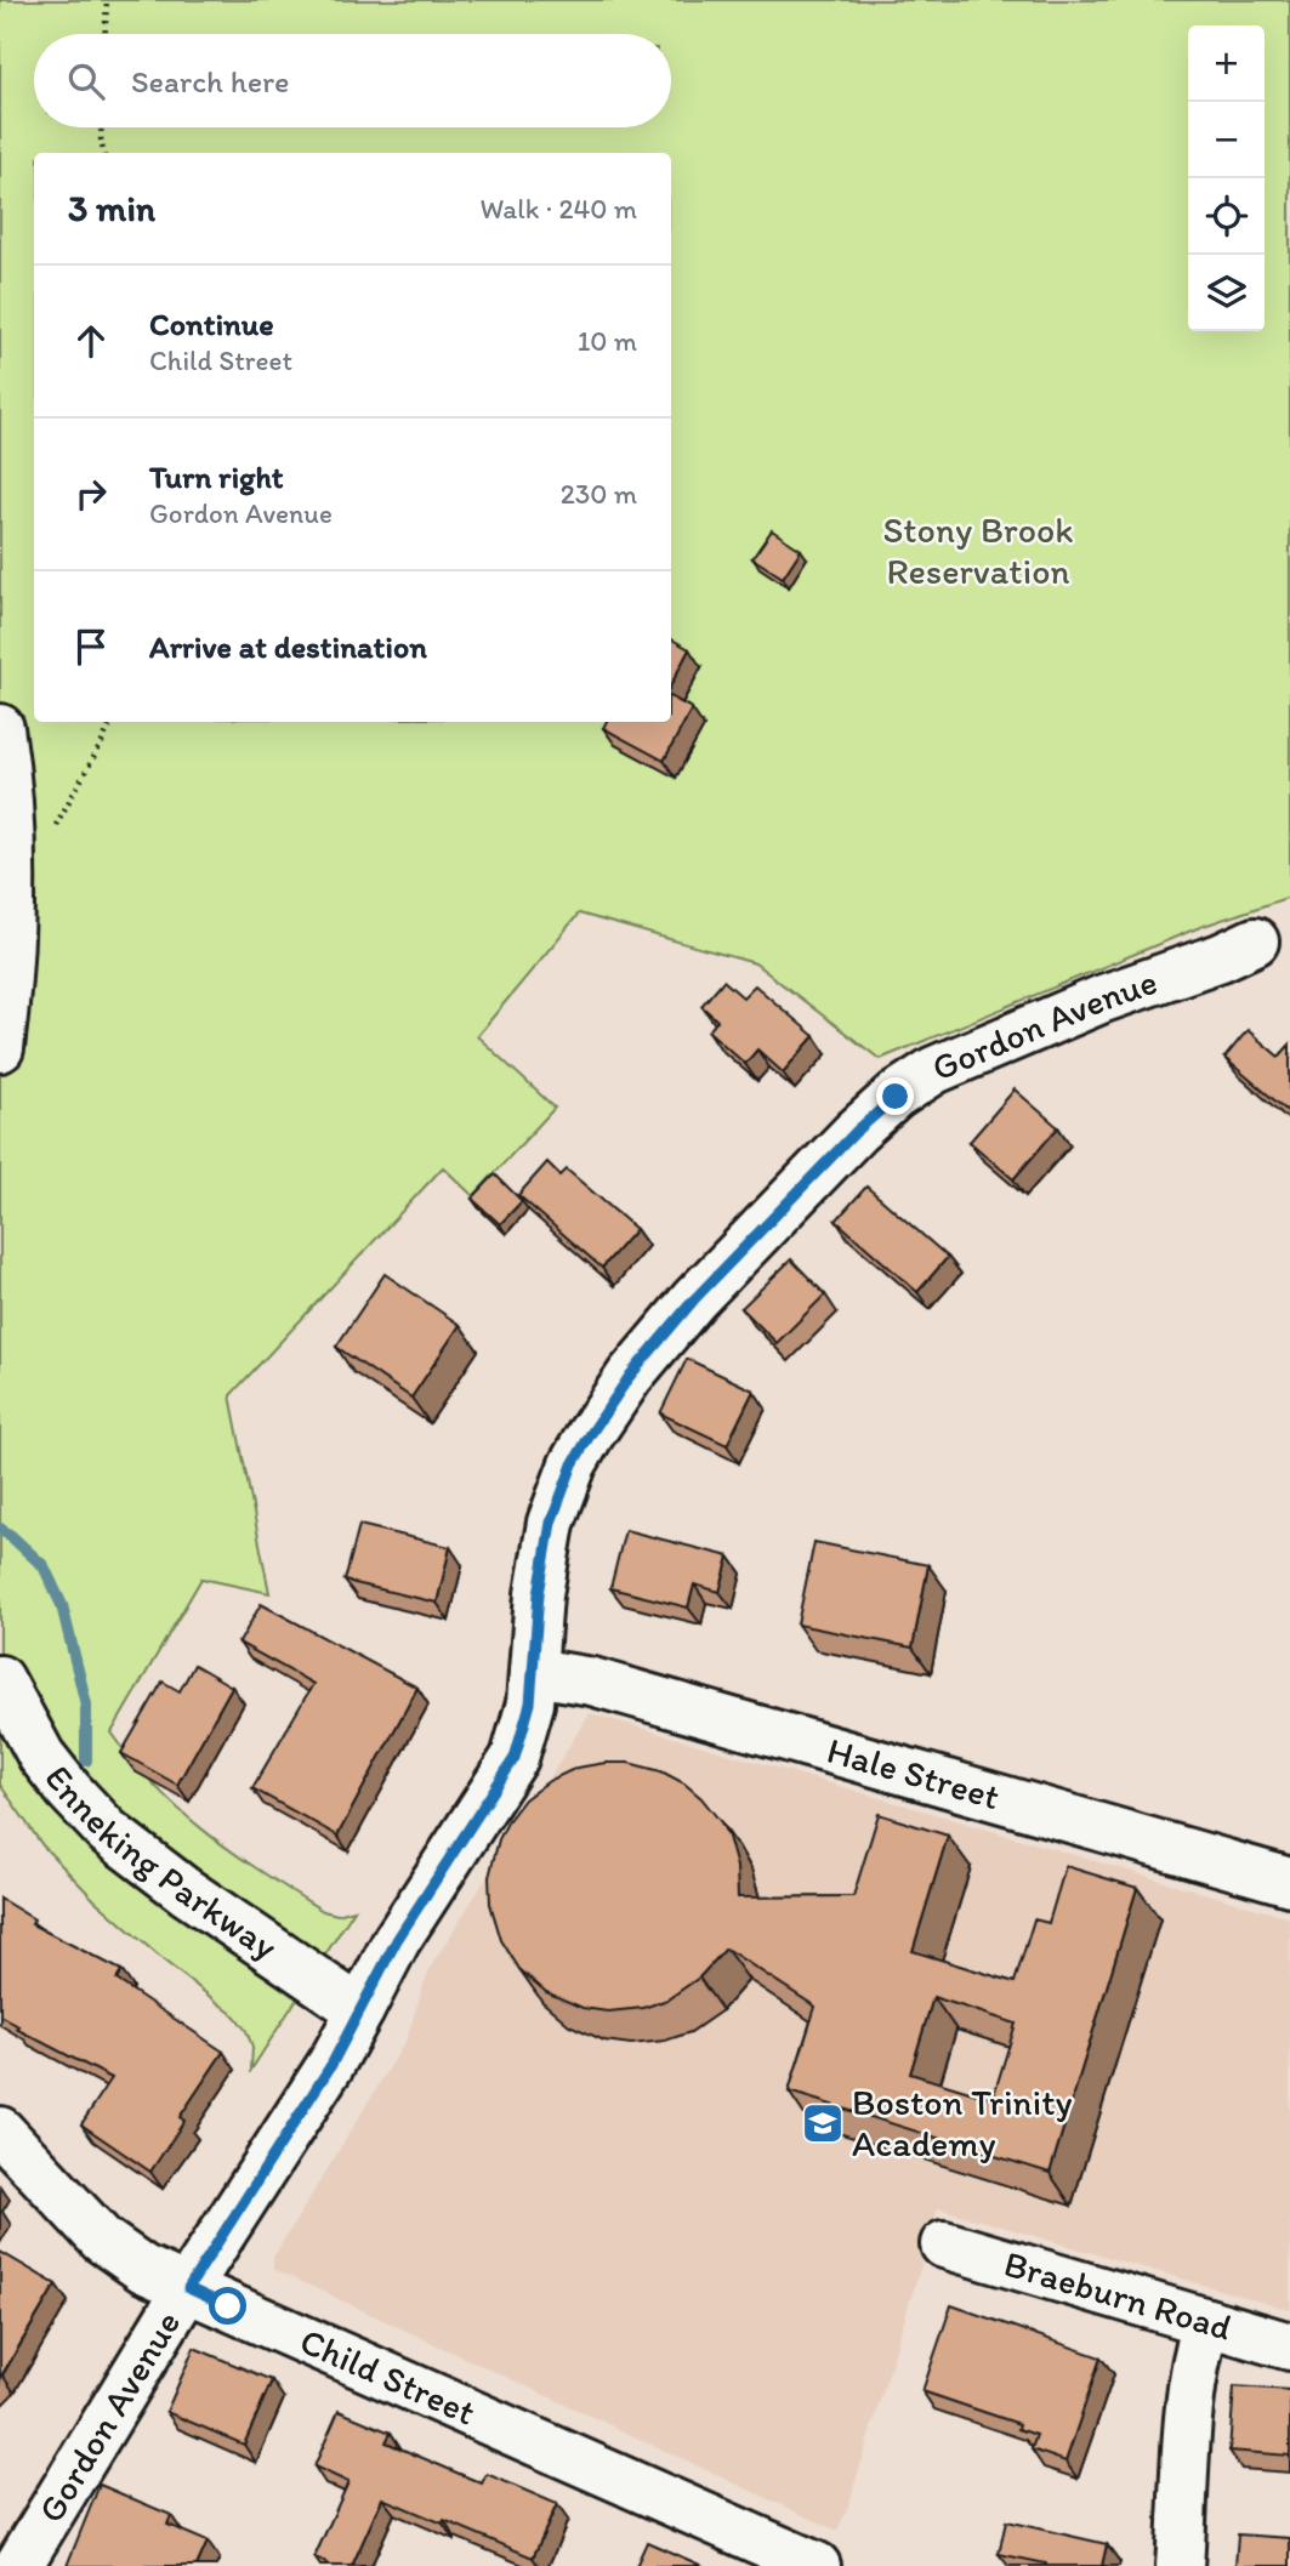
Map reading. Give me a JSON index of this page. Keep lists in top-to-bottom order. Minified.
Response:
{"streets":{"street":["Gordon Avenue","Hale Street","Enneking Parkway","Braeburn Road","Child Street"]},"crossings":[["Gordon Avenue","Hale Street"],["Gordon Avenue","Enneking Parkway"],["Gordon Avenue","Child Street"]],"parks":["Stony Brook Reservation"],"places":{"school or university":["Boston Trinity Academy"]},"page":{"map_buttons":["+","−"],"search":"Search here","heading":["3 min","Walk · 240 m"],"list":[["Continue","Child Street","10 m"],["Turn right","Gordon Avenue","230 m"],"Arrive at destination"]}}
